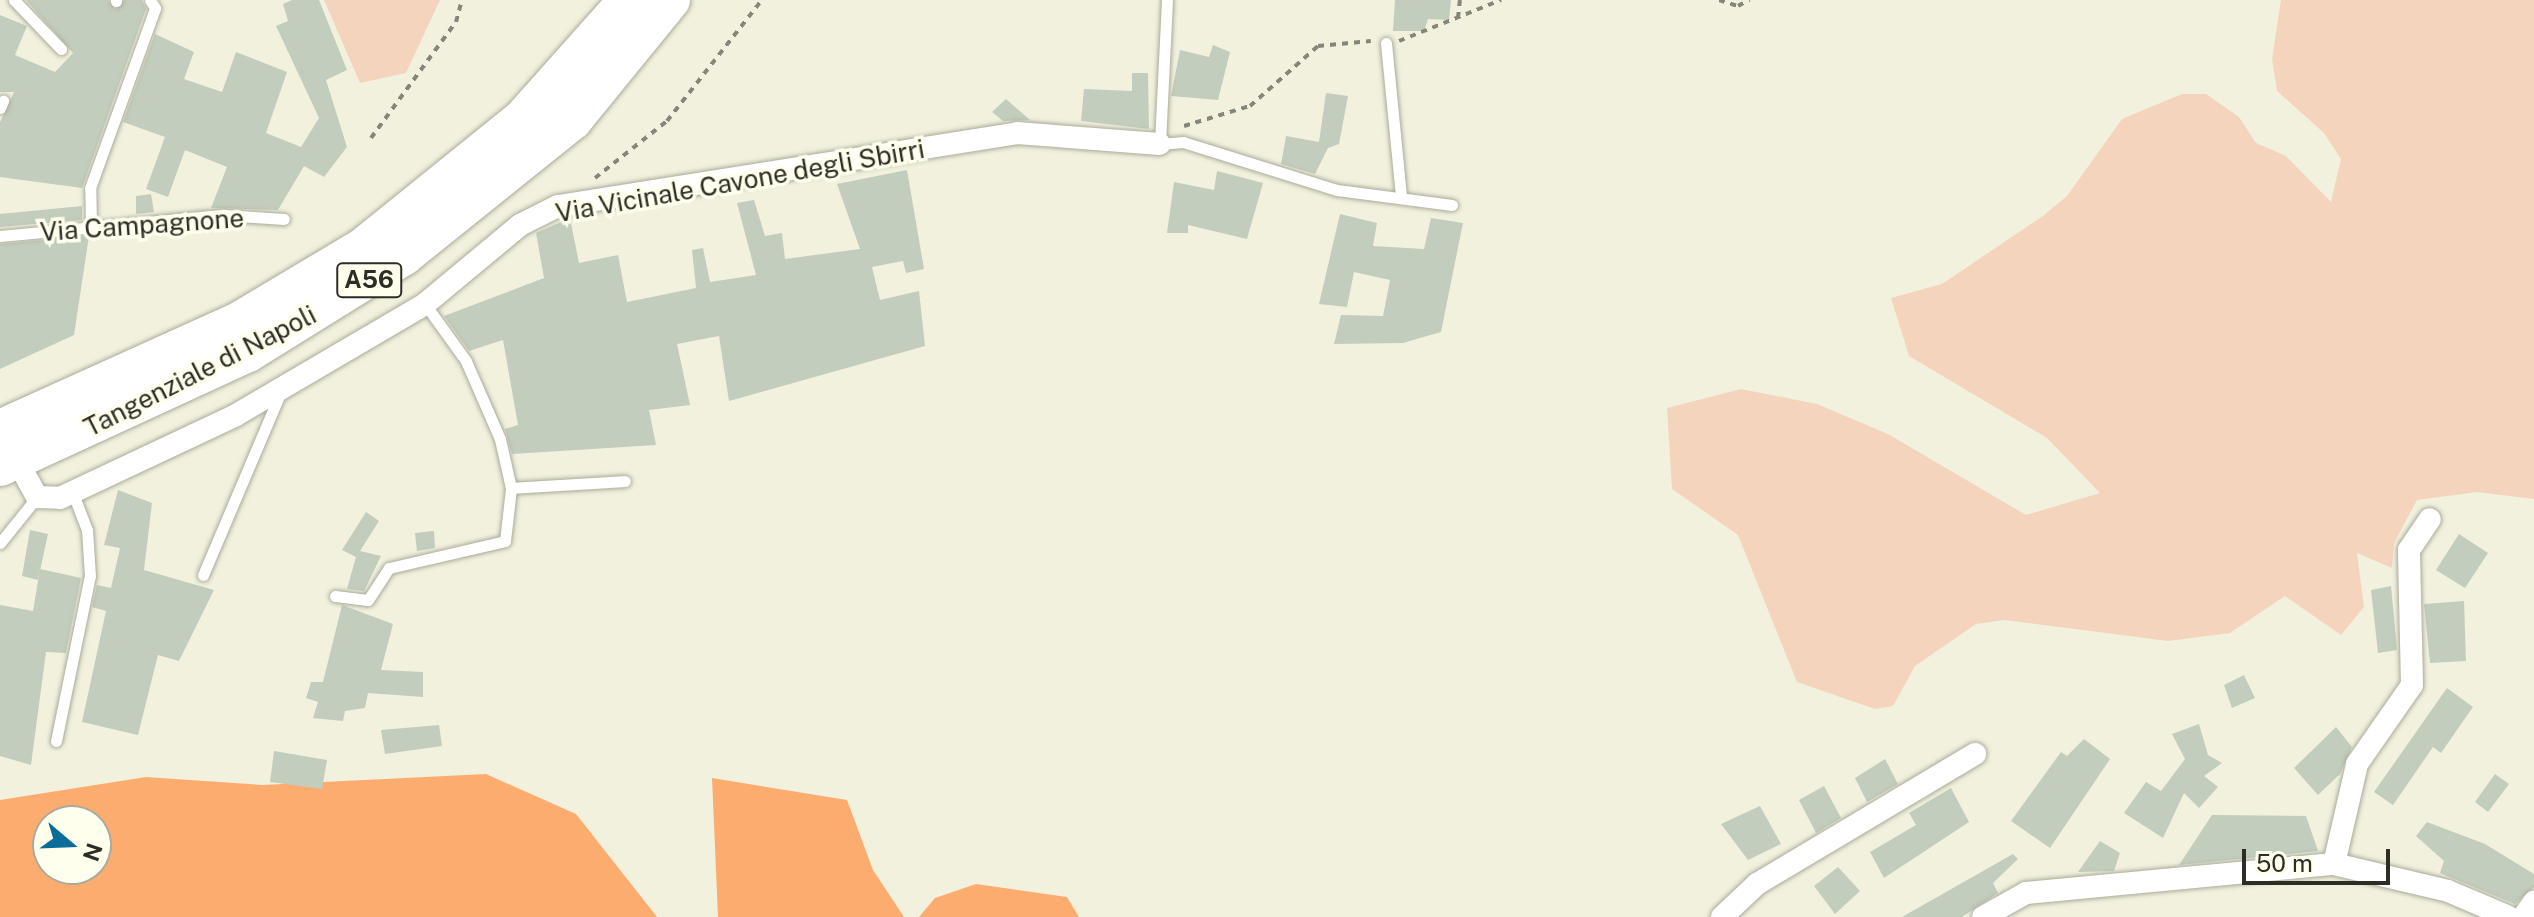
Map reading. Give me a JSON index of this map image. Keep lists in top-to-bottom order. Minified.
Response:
{"streets":{"highway":["A56","Tangenziale di Napoli"],"street":["Via Vicinale Cavone degli Sbirri"],"lane":["Via Campagnone"]},"scale_bar":"50 m","north":"right"}
